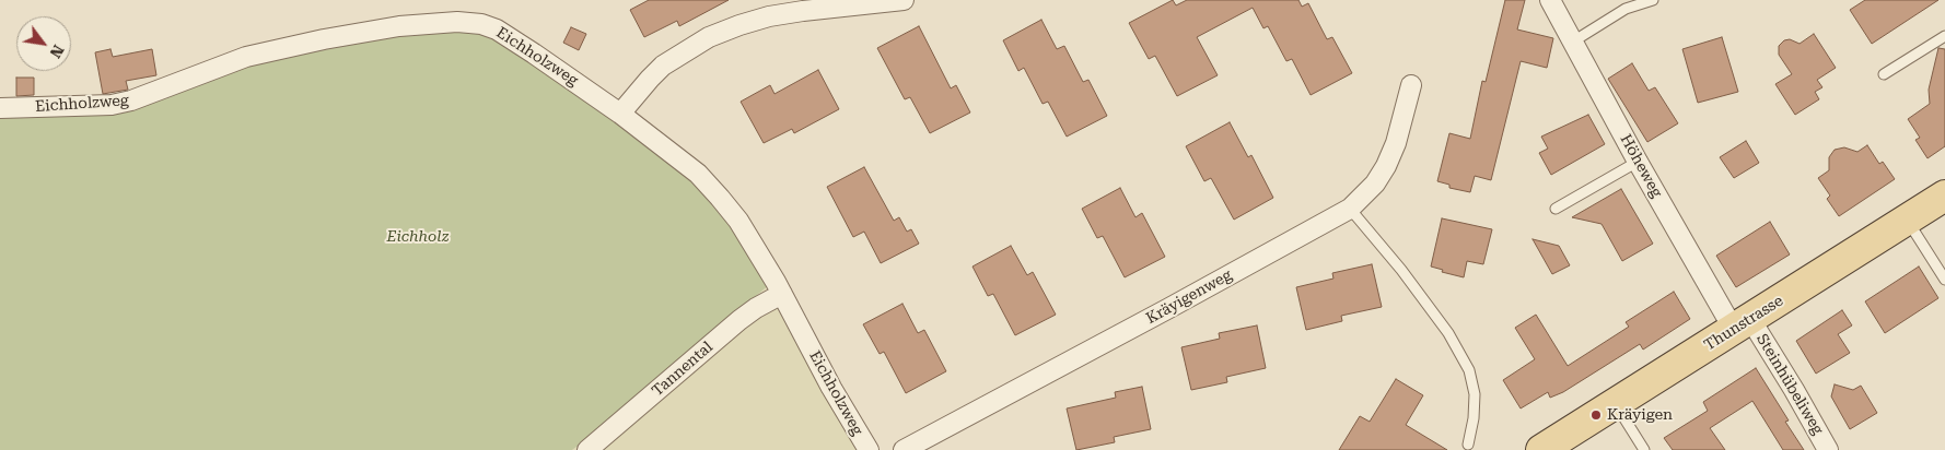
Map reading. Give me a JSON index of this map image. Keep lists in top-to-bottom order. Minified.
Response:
{"streets":{"main road":["Thunstrasse"],"street":["Eichholzweg","Höheweg","Kräyigenweg","Tannental","Steinhübeliweg"]},"crossings":[["Eichholzweg","Tannental"],["Höheweg","Thunstrasse"],["Höheweg","Steinhübeliweg"],["Thunstrasse","Steinhübeliweg"]],"parks":["Eichholz"],"places":["Kräyigen"],"north":"bottom right"}
